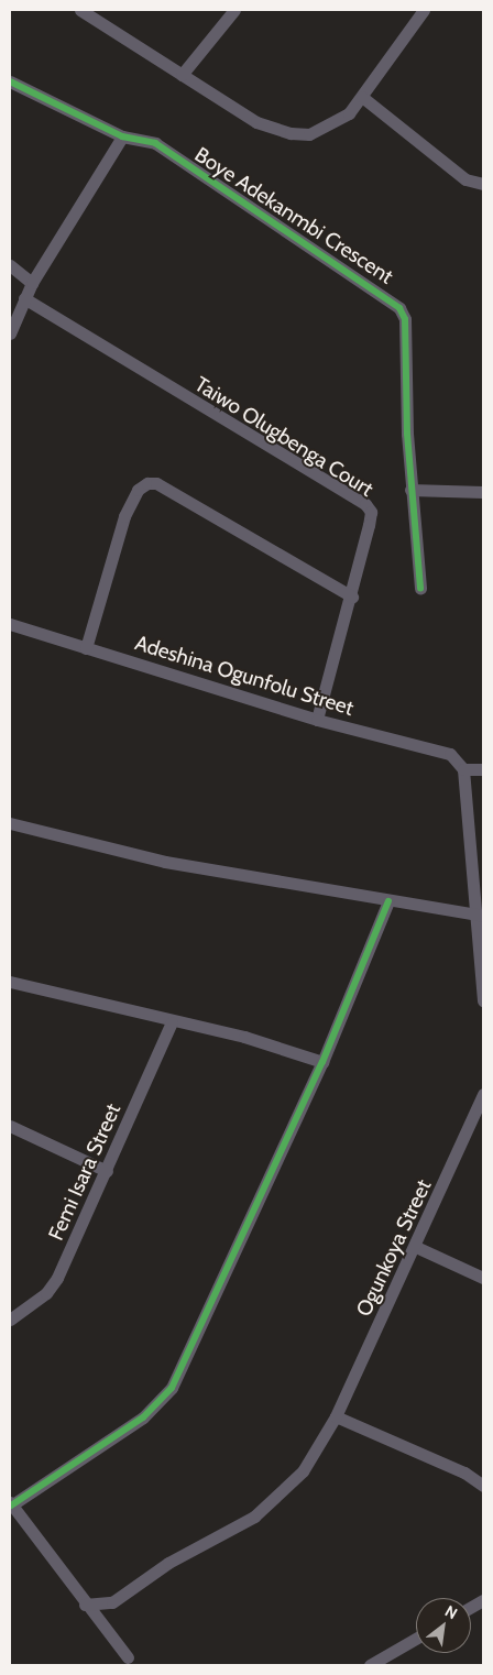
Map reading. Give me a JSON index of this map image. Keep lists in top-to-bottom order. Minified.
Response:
{"streets":{"street":["Boye Adekanmbi Crescent","Taiwo Olugbenga Court","Adeshina Ogunfolu Street","Femi Isara Street","Ogunkoya Street"]},"crossings":[["Taiwo Olugbenga Court","Adeshina Ogunfolu Street"]],"north":"top right"}
